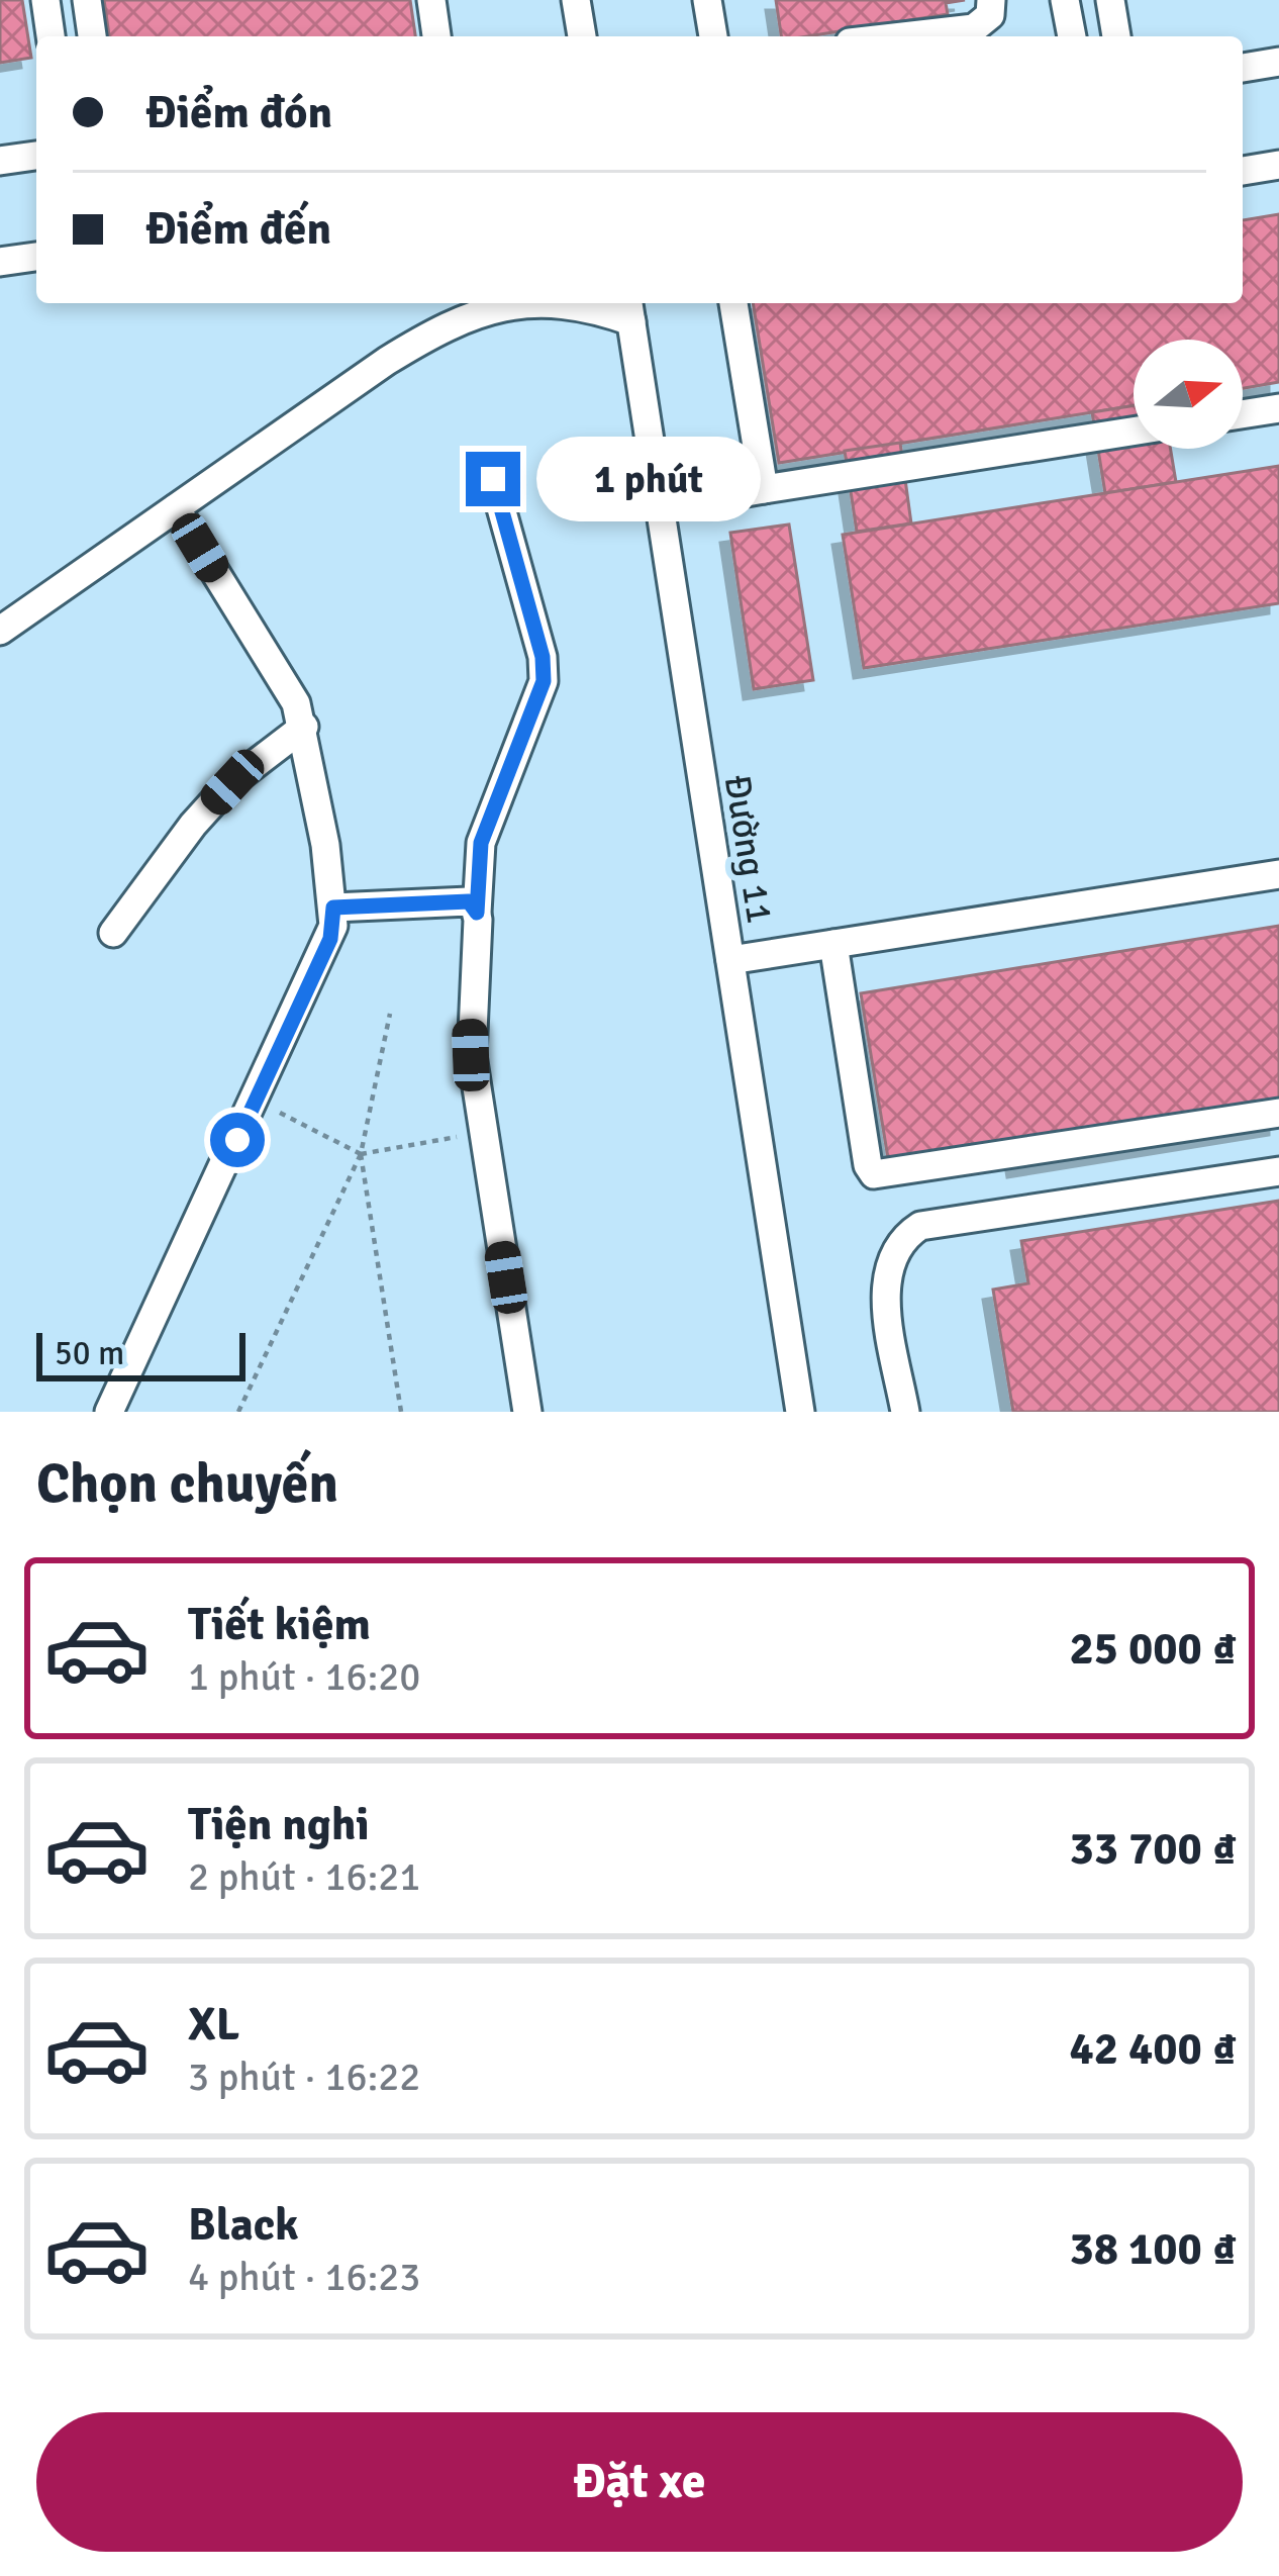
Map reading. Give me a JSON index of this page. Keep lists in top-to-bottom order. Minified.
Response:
{"streets":{"street":["Đường 11"]},"scale_bar":"50 m","north":"right","page":{"banner":["Điểm đón","Điểm đến"],"bubble":"1 phút","scale":"50 m","heading":"Chọn chuyến","list":[{"name":"Tiết kiệm","note":"1 phút · 16:20","value":"25 000 ₫"},{"name":"Tiện nghi","note":"2 phút · 16:21","value":"33 700 ₫"},{"name":"XL","note":"3 phút · 16:22","value":"42 400 ₫"},{"name":"Black","note":"4 phút · 16:23","value":"38 100 ₫"}],"buttons":"Đặt xe"}}
